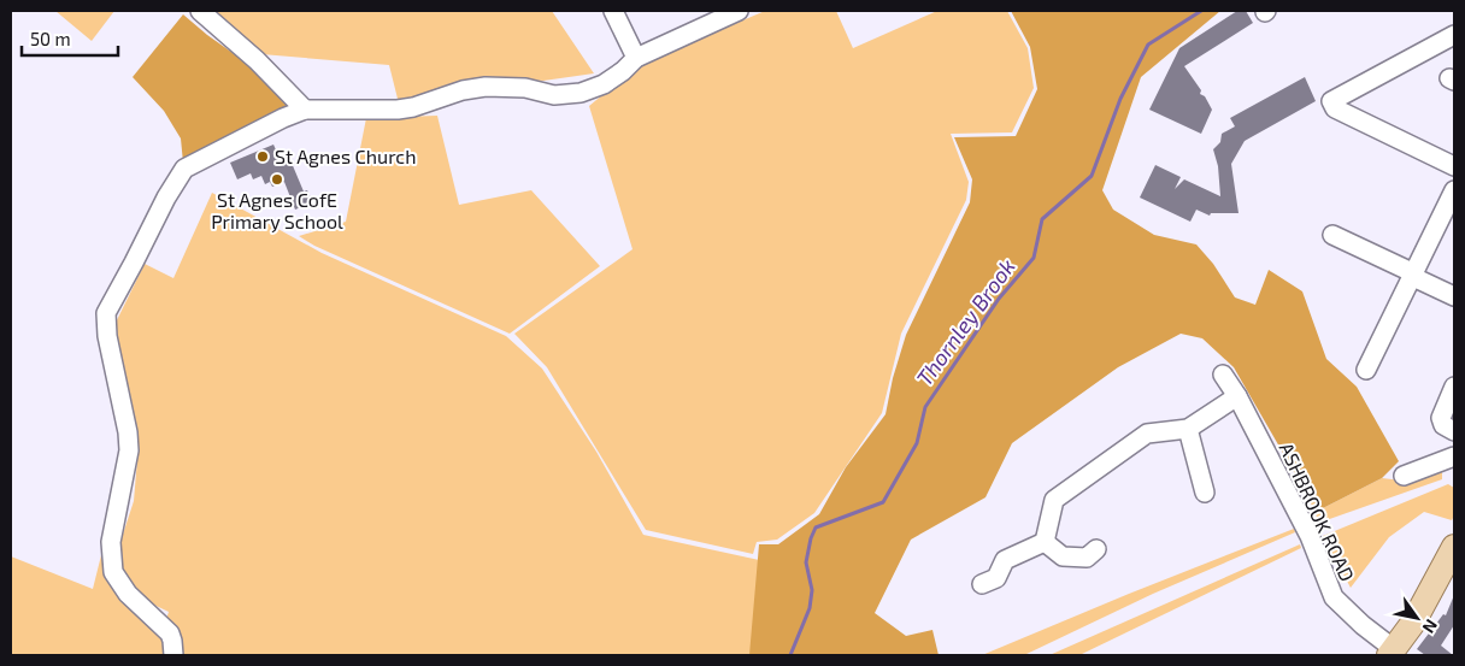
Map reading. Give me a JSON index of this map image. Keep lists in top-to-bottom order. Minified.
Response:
{"streets":{"street":["ASHBROOK ROAD"]},"water":["Thornley Brook"],"places":["St Agnes Church","St Agnes CofE Primary School"],"scale_bar":"50 m","north":"bottom right"}
